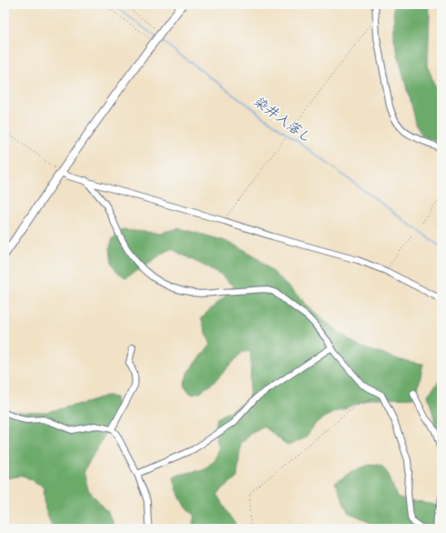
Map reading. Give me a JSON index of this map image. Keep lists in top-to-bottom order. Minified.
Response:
{"water":["染井入落し"]}
